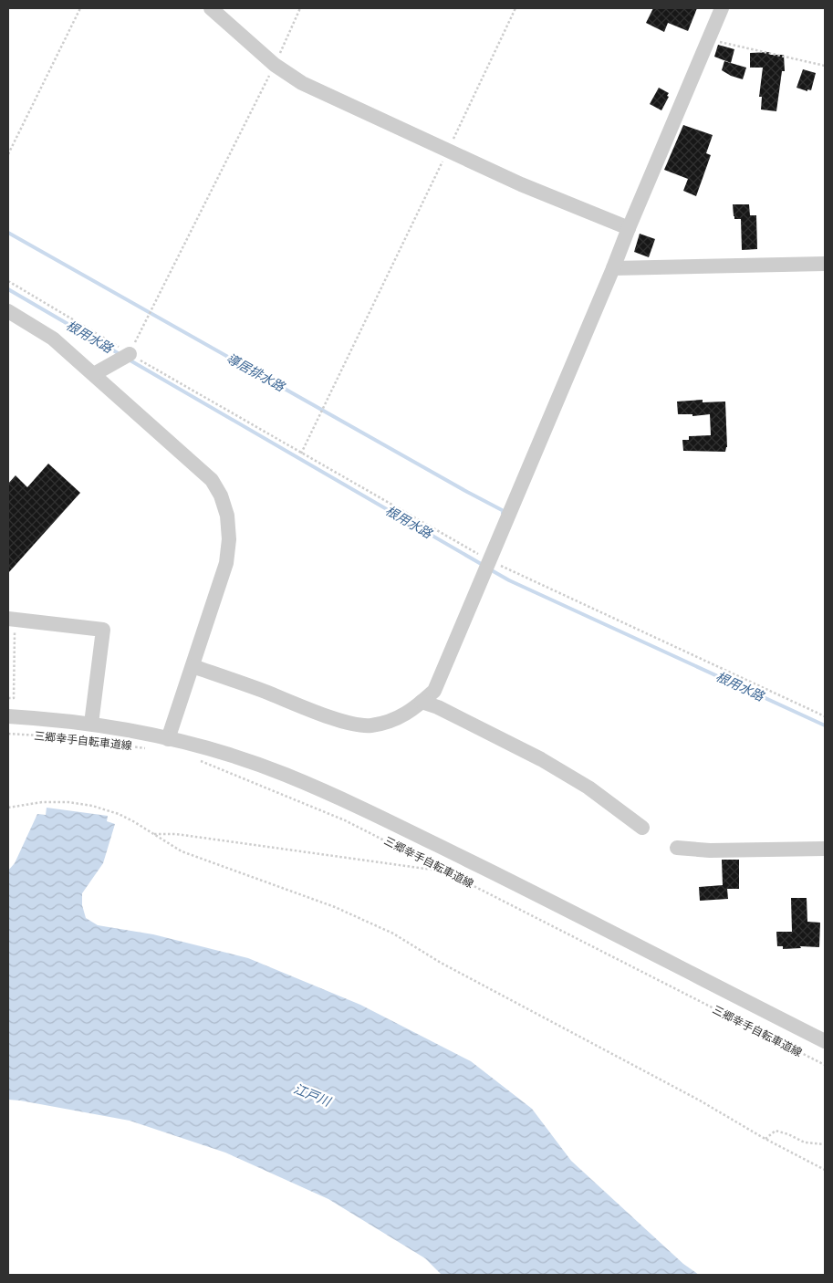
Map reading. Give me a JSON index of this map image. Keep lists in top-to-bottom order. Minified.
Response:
{"streets":{"path":["三郷幸手自転車道線"]},"water":["根用水路","導居排水路","江戸川"]}
